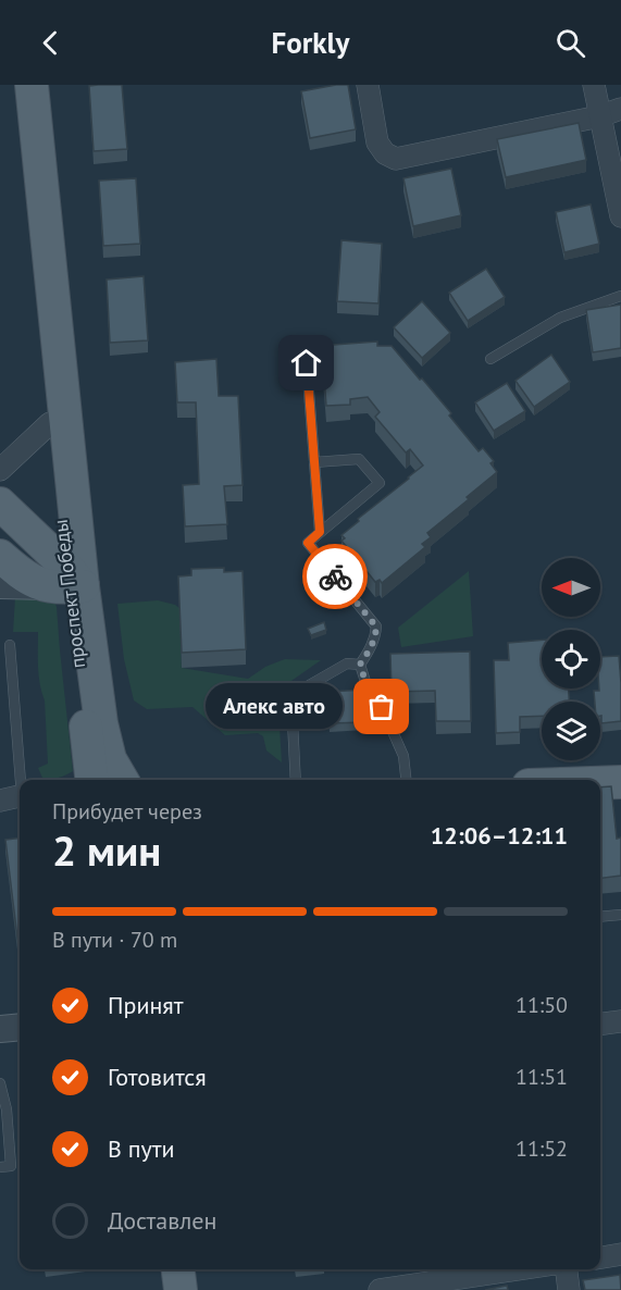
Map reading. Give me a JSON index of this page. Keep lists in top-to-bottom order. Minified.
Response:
{"streets":{"main road":["проспект Победы"]},"places":["Алекс авто"],"north":"left","page":{"header":"Forkly","bubble":"Алекс авто","heading":["2 мин","Прибудет через","12:06–12:11"],"bar":"В пути · 70 m","list":[["Принят","11:50"],["Готовится","11:51"],["В пути","11:52"],"Доставлен"]}}
